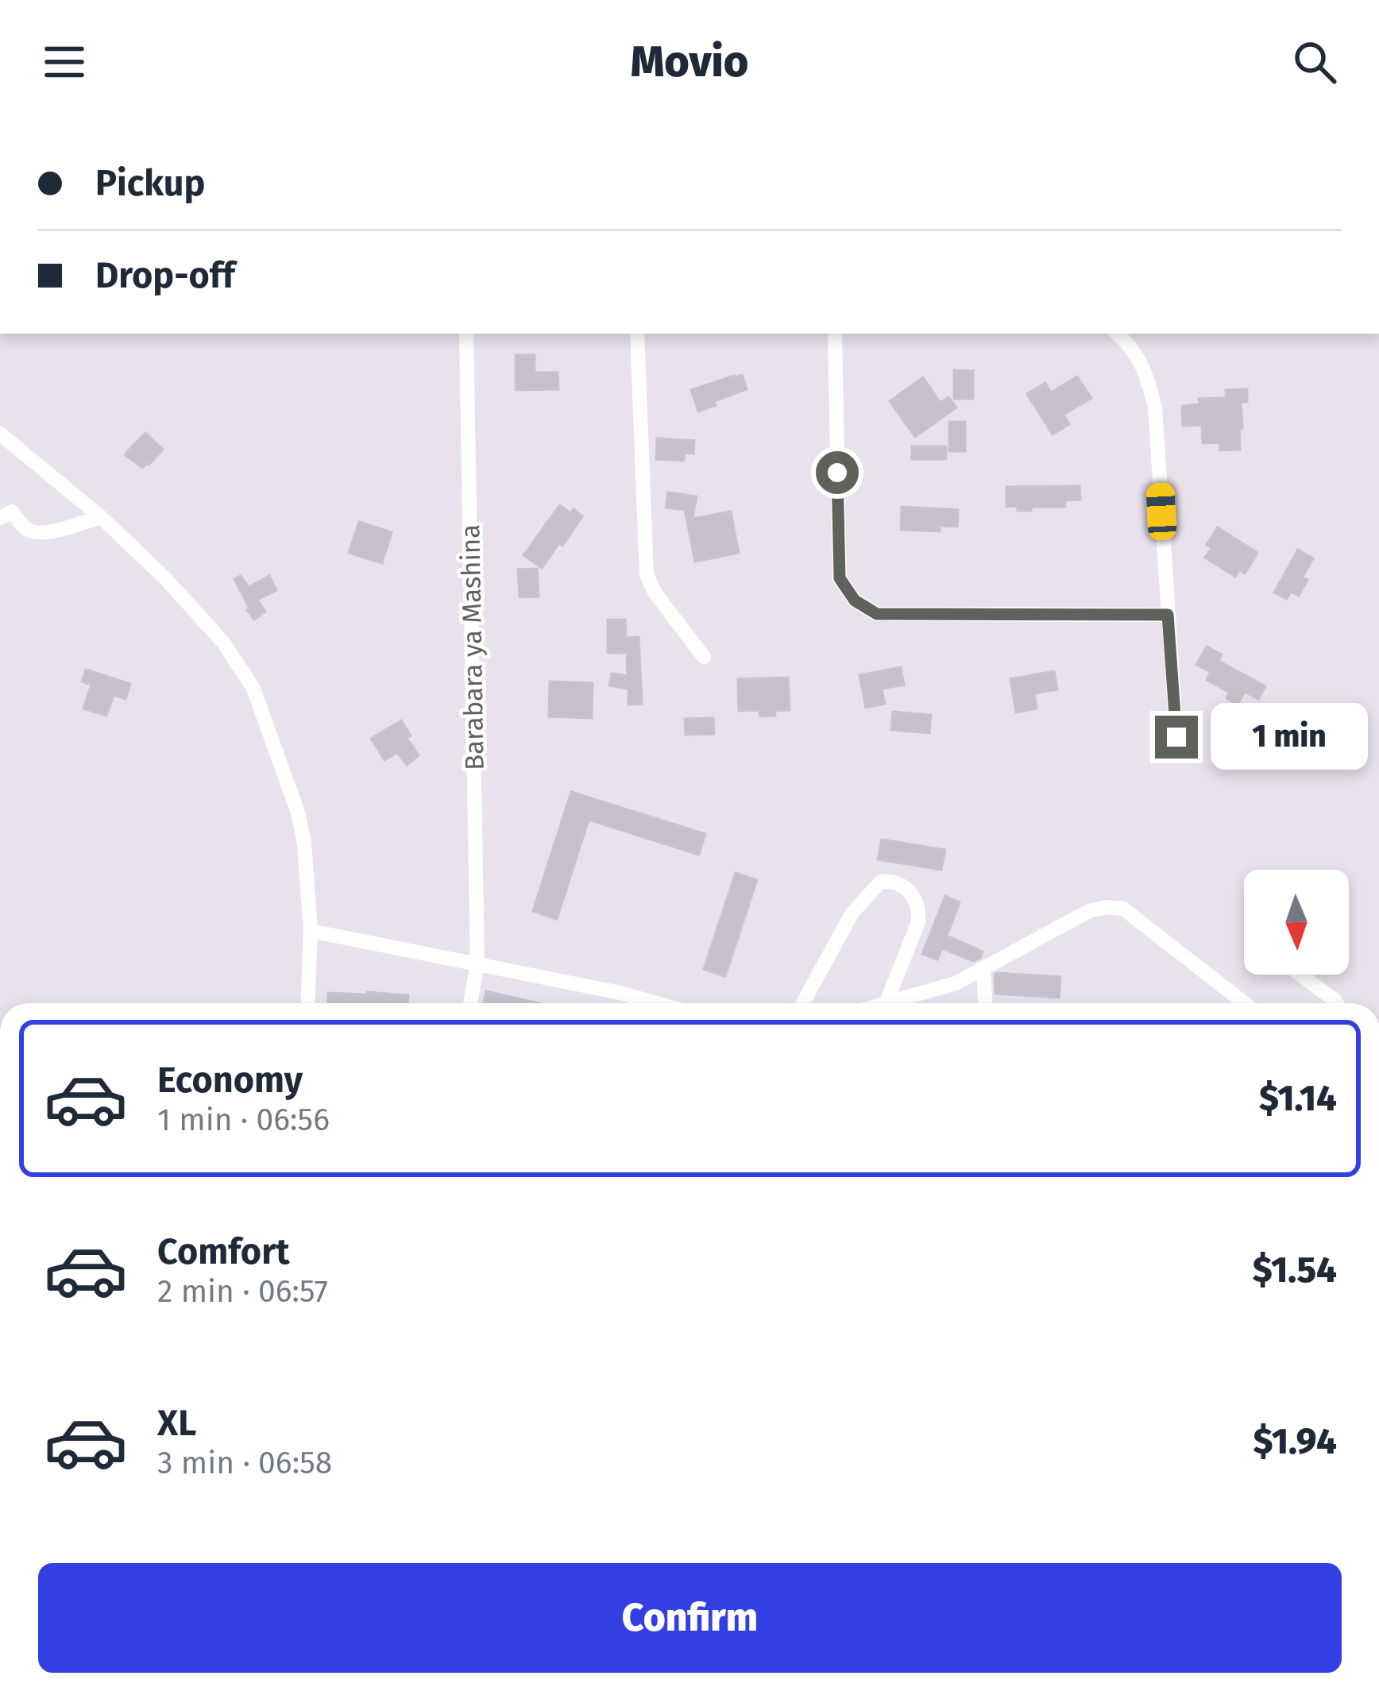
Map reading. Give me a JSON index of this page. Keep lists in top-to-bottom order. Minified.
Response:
{"streets":{"street":["Barabara ya Mashina"]},"north":"bottom","page":{"header":"Movio","banner":["Pickup","Drop-off"],"bubble":"1 min","list":[{"name":"Economy","note":"1 min · 06:56","value":"$1.14"},{"name":"Comfort","note":"2 min · 06:57","value":"$1.54"},{"name":"XL","note":"3 min · 06:58","value":"$1.94"}],"buttons":"Confirm"}}
